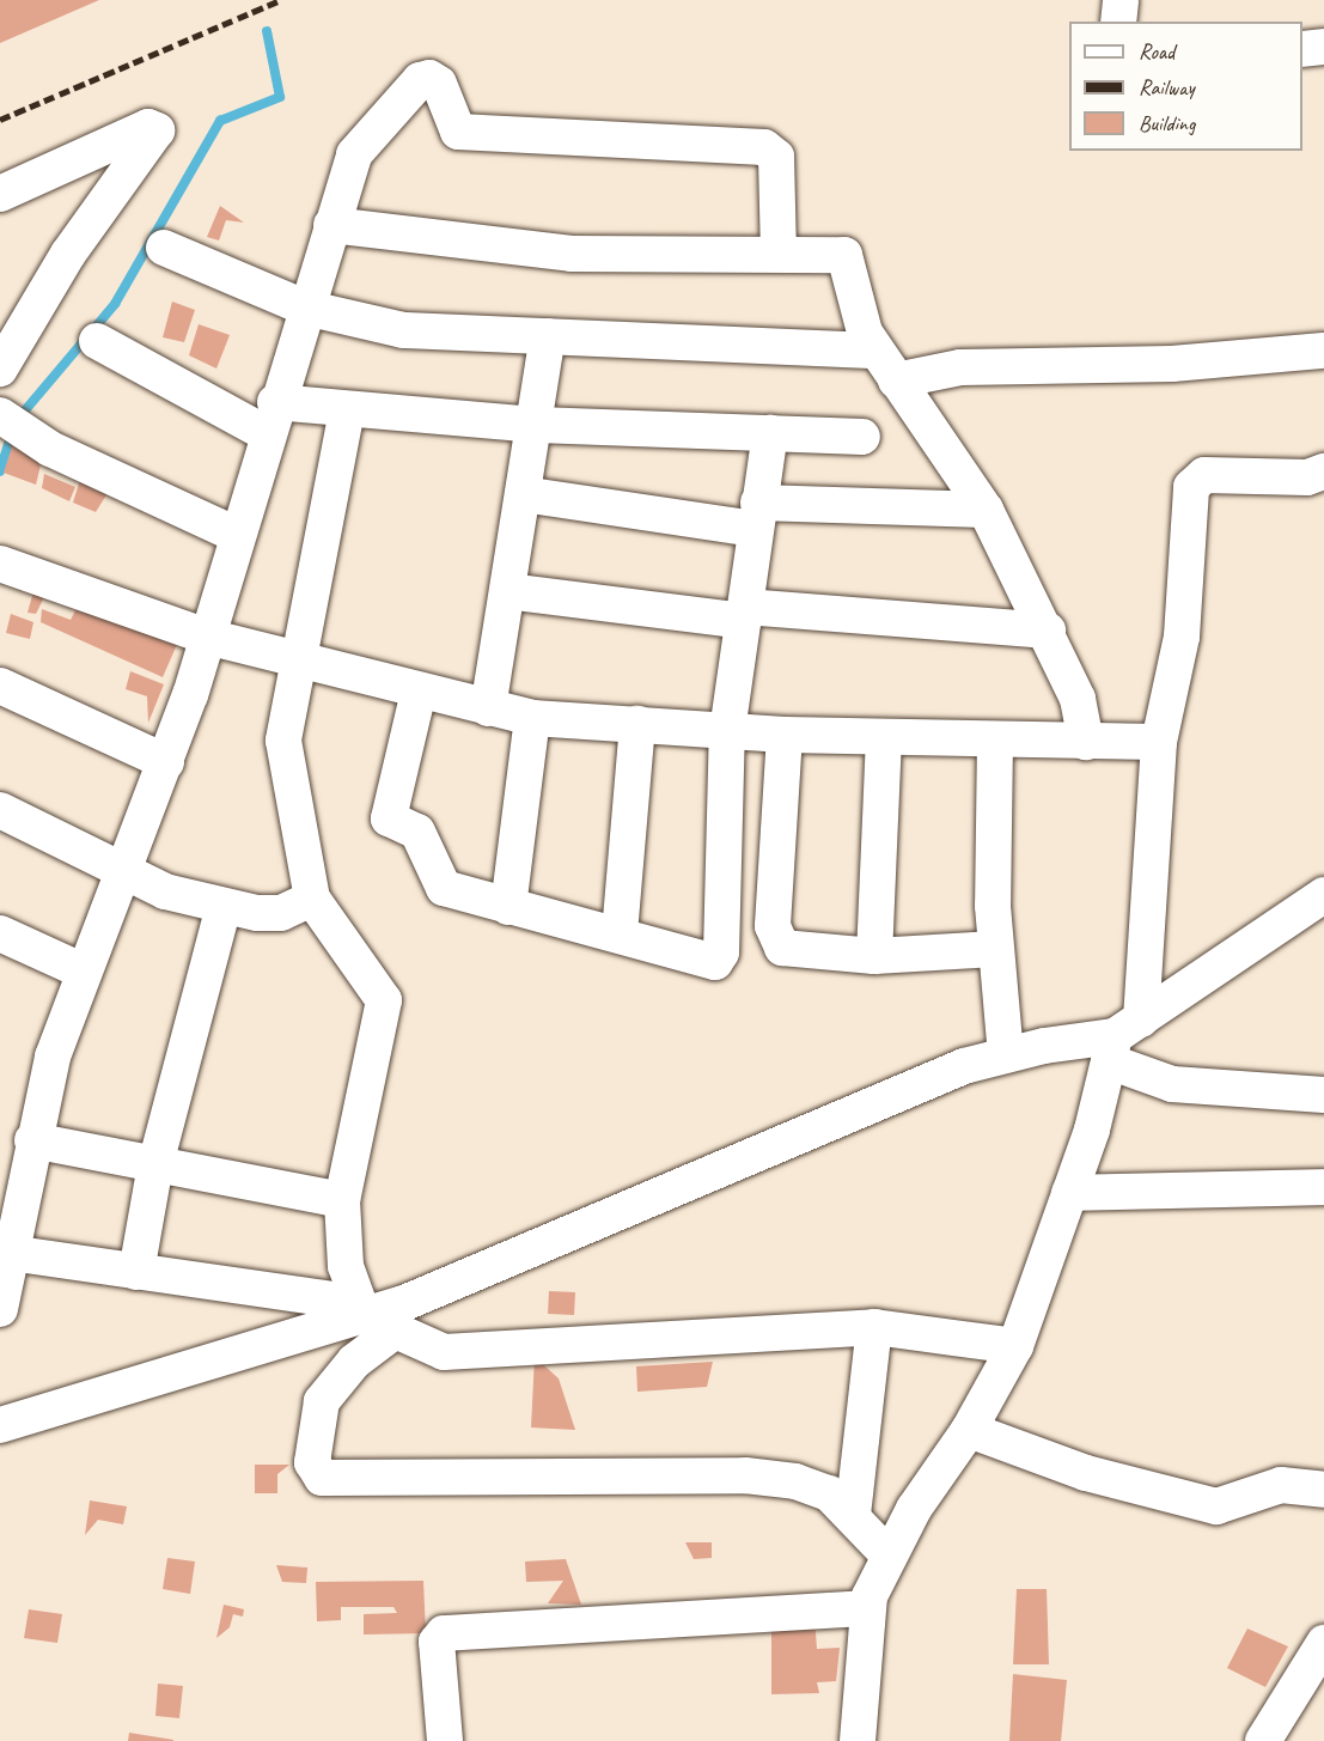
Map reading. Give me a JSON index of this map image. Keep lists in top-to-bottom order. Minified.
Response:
{"legend":["Road","Railway","Building"]}
